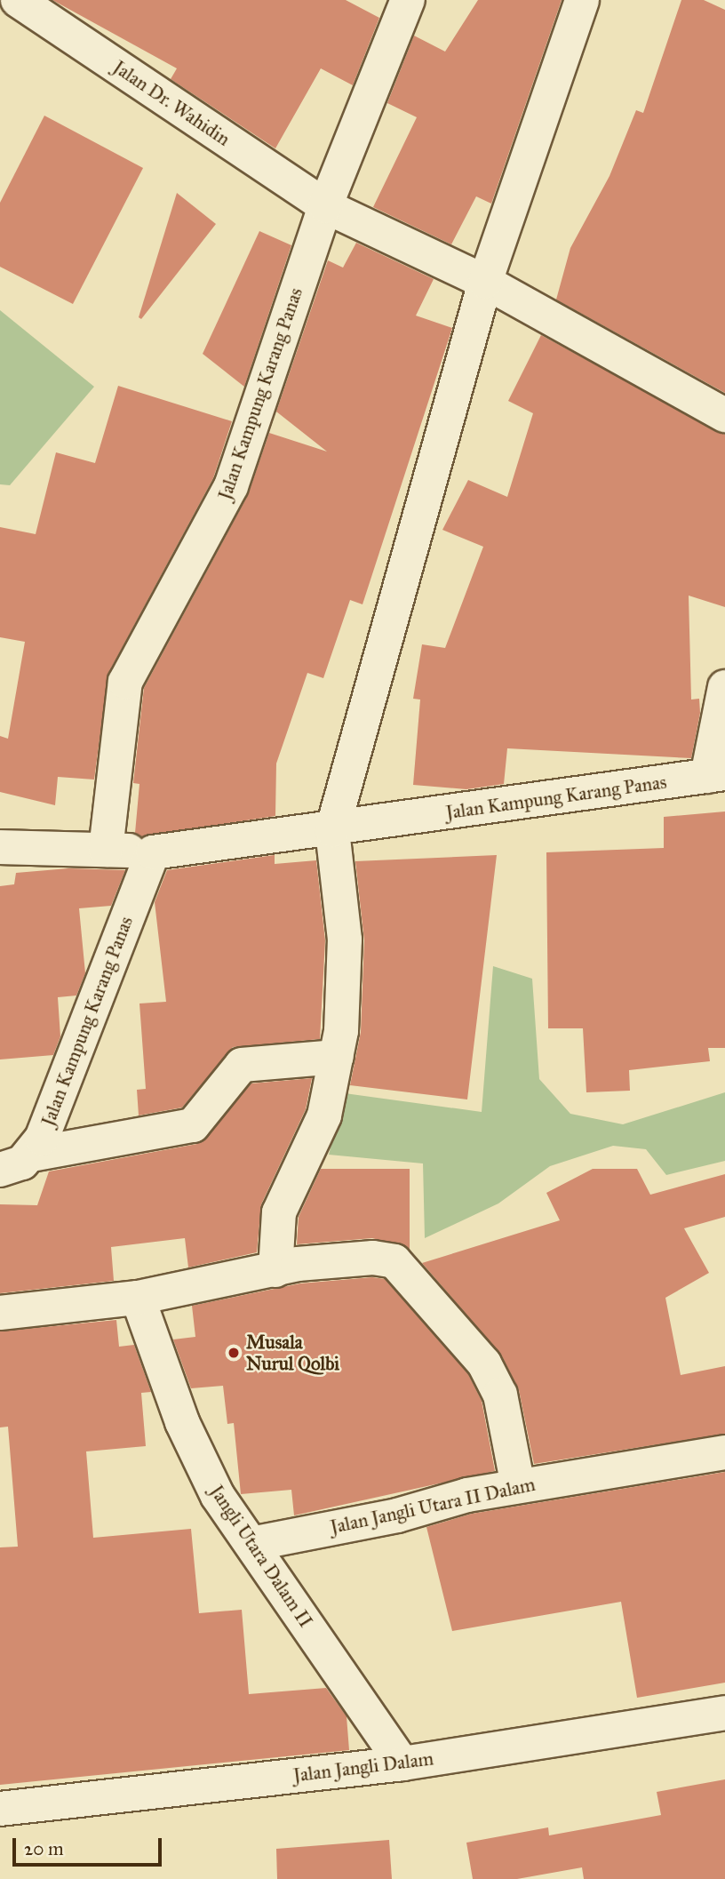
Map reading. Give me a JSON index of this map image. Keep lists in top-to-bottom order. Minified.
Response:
{"streets":{"street":["Jalan Dr. Wahidin","Jalan Kampung Karang Panas","Jalan Jangli Utara II Dalam","Jangli Utara Dalam II","Jalan Jangli Dalam"]},"crossings":[["Jalan Dr. Wahidin","Jalan Kampung Karang Panas"],["Jalan Jangli Utara II Dalam","Jangli Utara Dalam II"],["Jangli Utara Dalam II","Jalan Jangli Dalam"]],"places":["Musala Nurul Qolbi"],"scale_bar":"20 m"}
